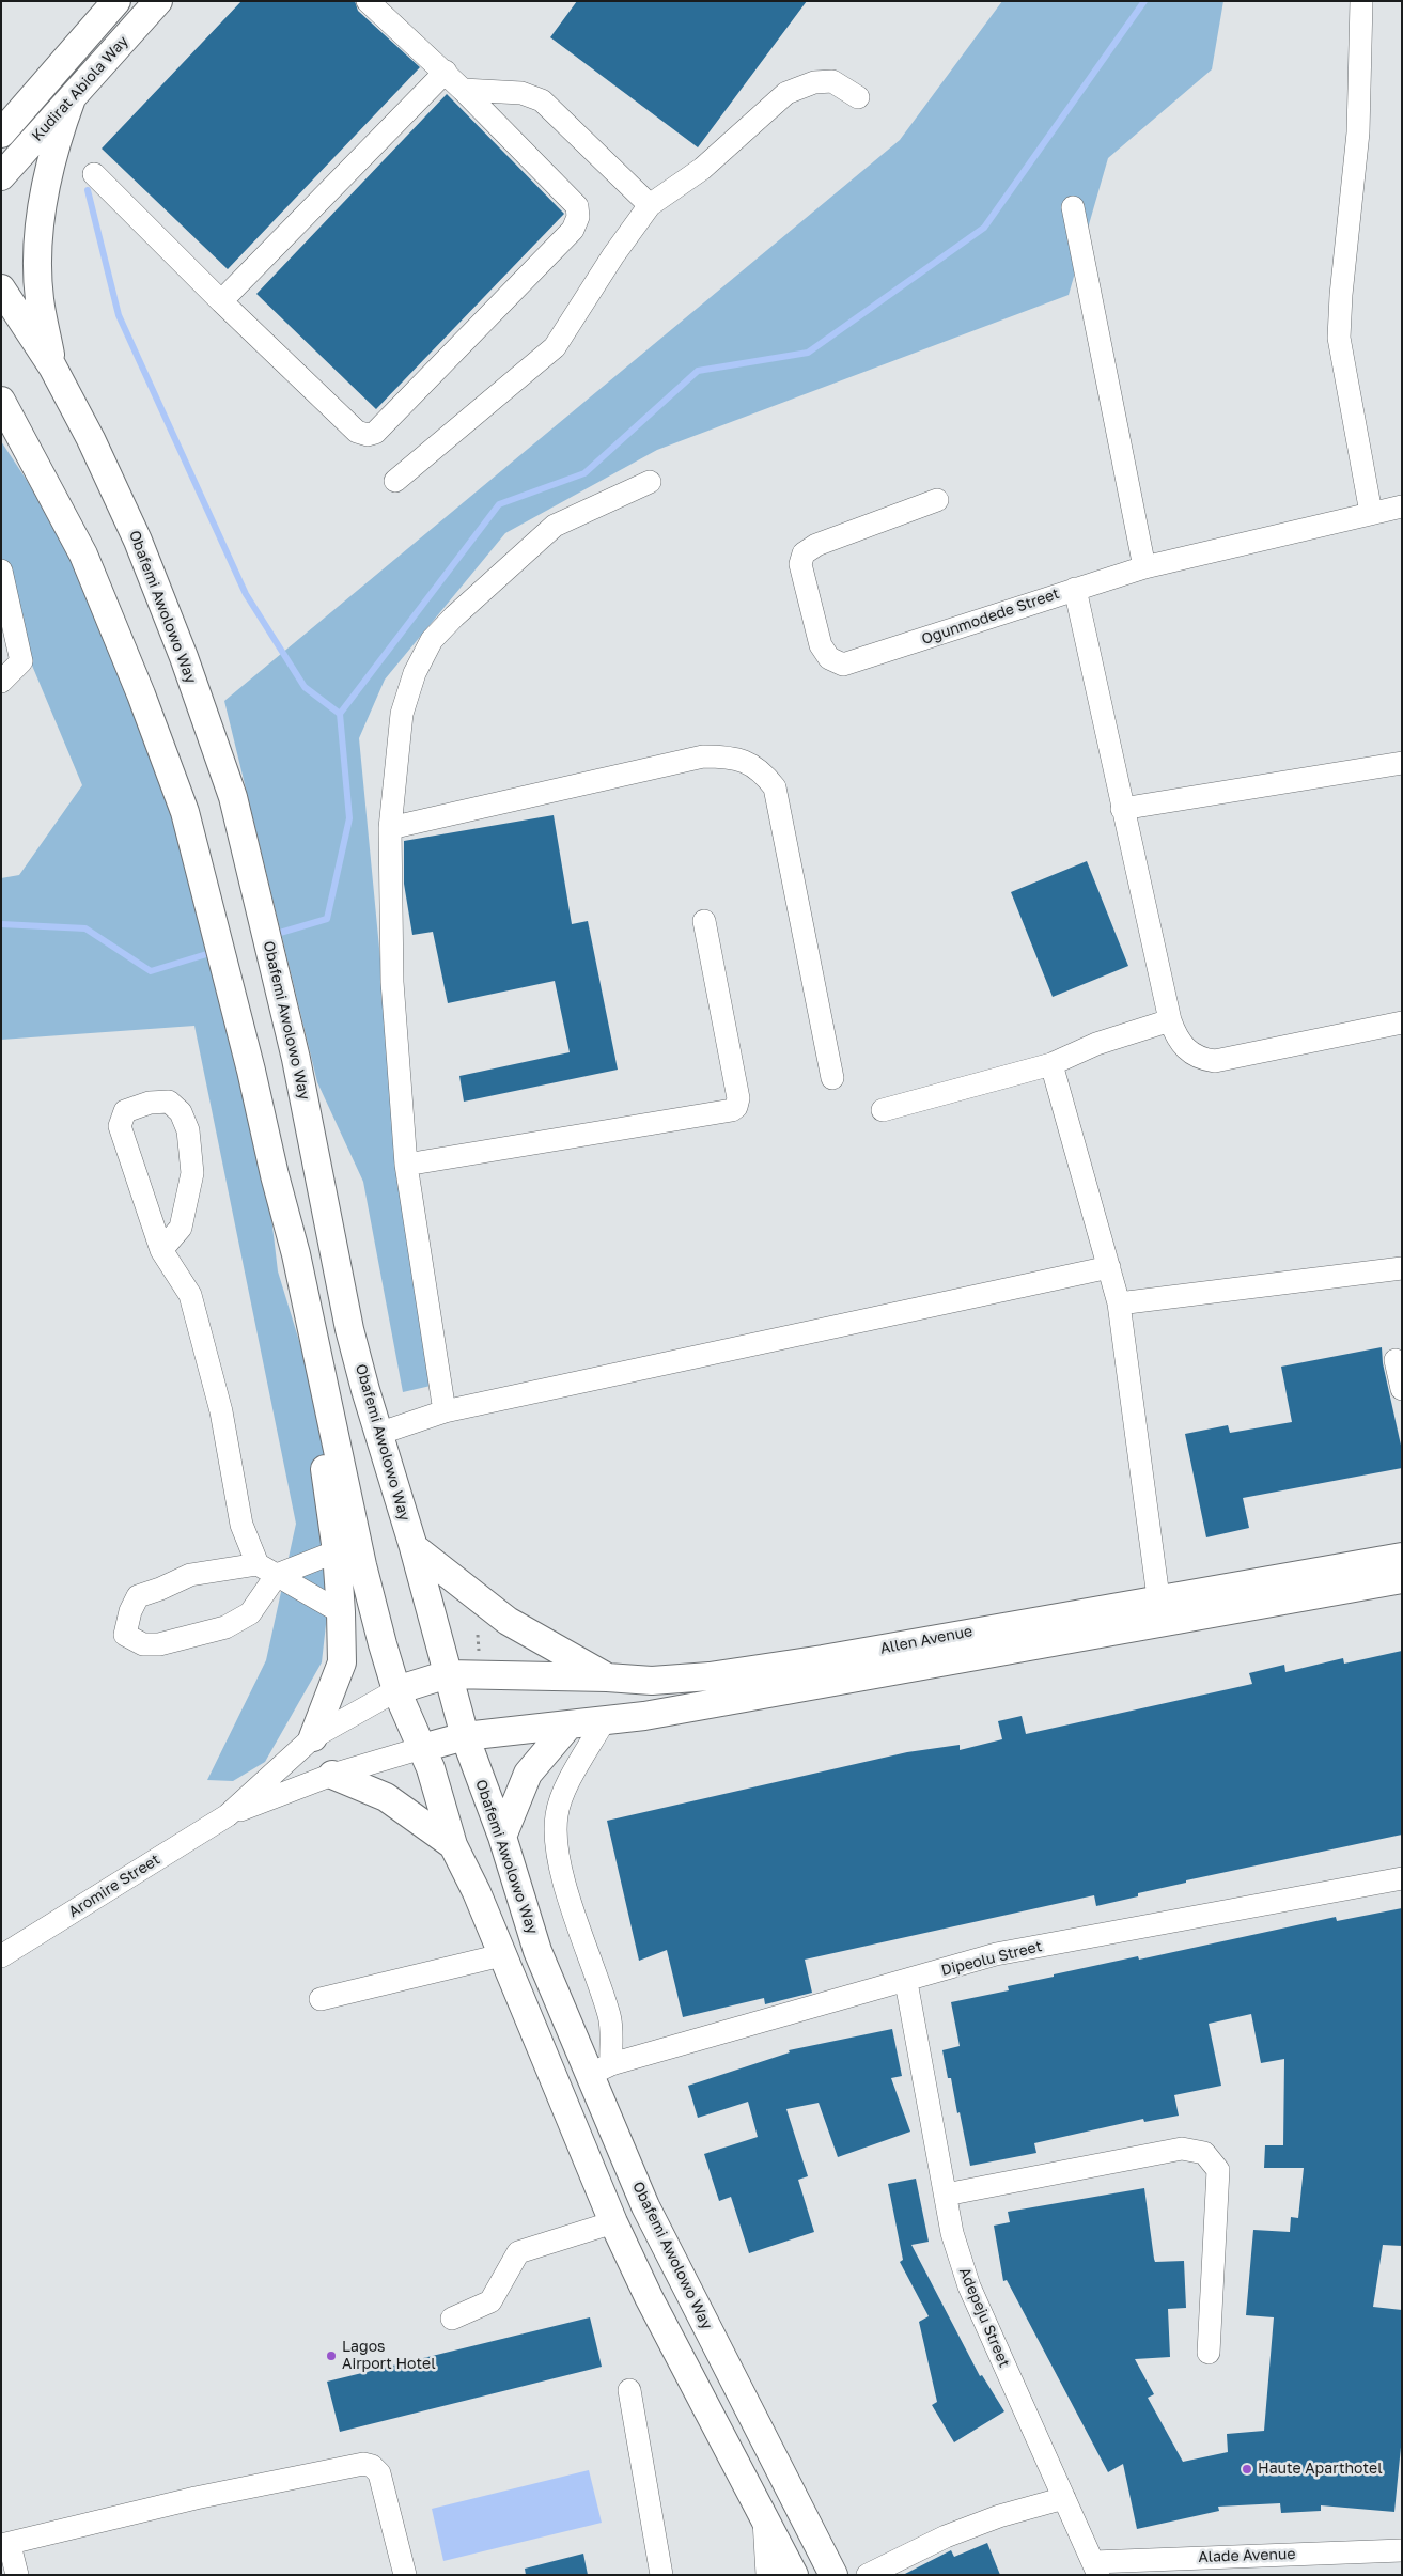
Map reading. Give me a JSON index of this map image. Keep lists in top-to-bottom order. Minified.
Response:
{"streets":{"main road":["Kudirat Abiola Way","Obafemi Awolowo Way","Allen Avenue"],"street":["Ogunmodede Street","Aromire Street","Dipeolu Street","Adepeju Street","Alade Avenue"]},"crossings":[["Obafemi Awolowo Way","Allen Avenue"],["Obafemi Awolowo Way","Dipeolu Street"],["Allen Avenue","Aromire Street"],["Dipeolu Street","Adepeju Street"],["Adepeju Street","Alade Avenue"]],"places":["Lagos Airport Hotel","Haute Aparthotel"]}
